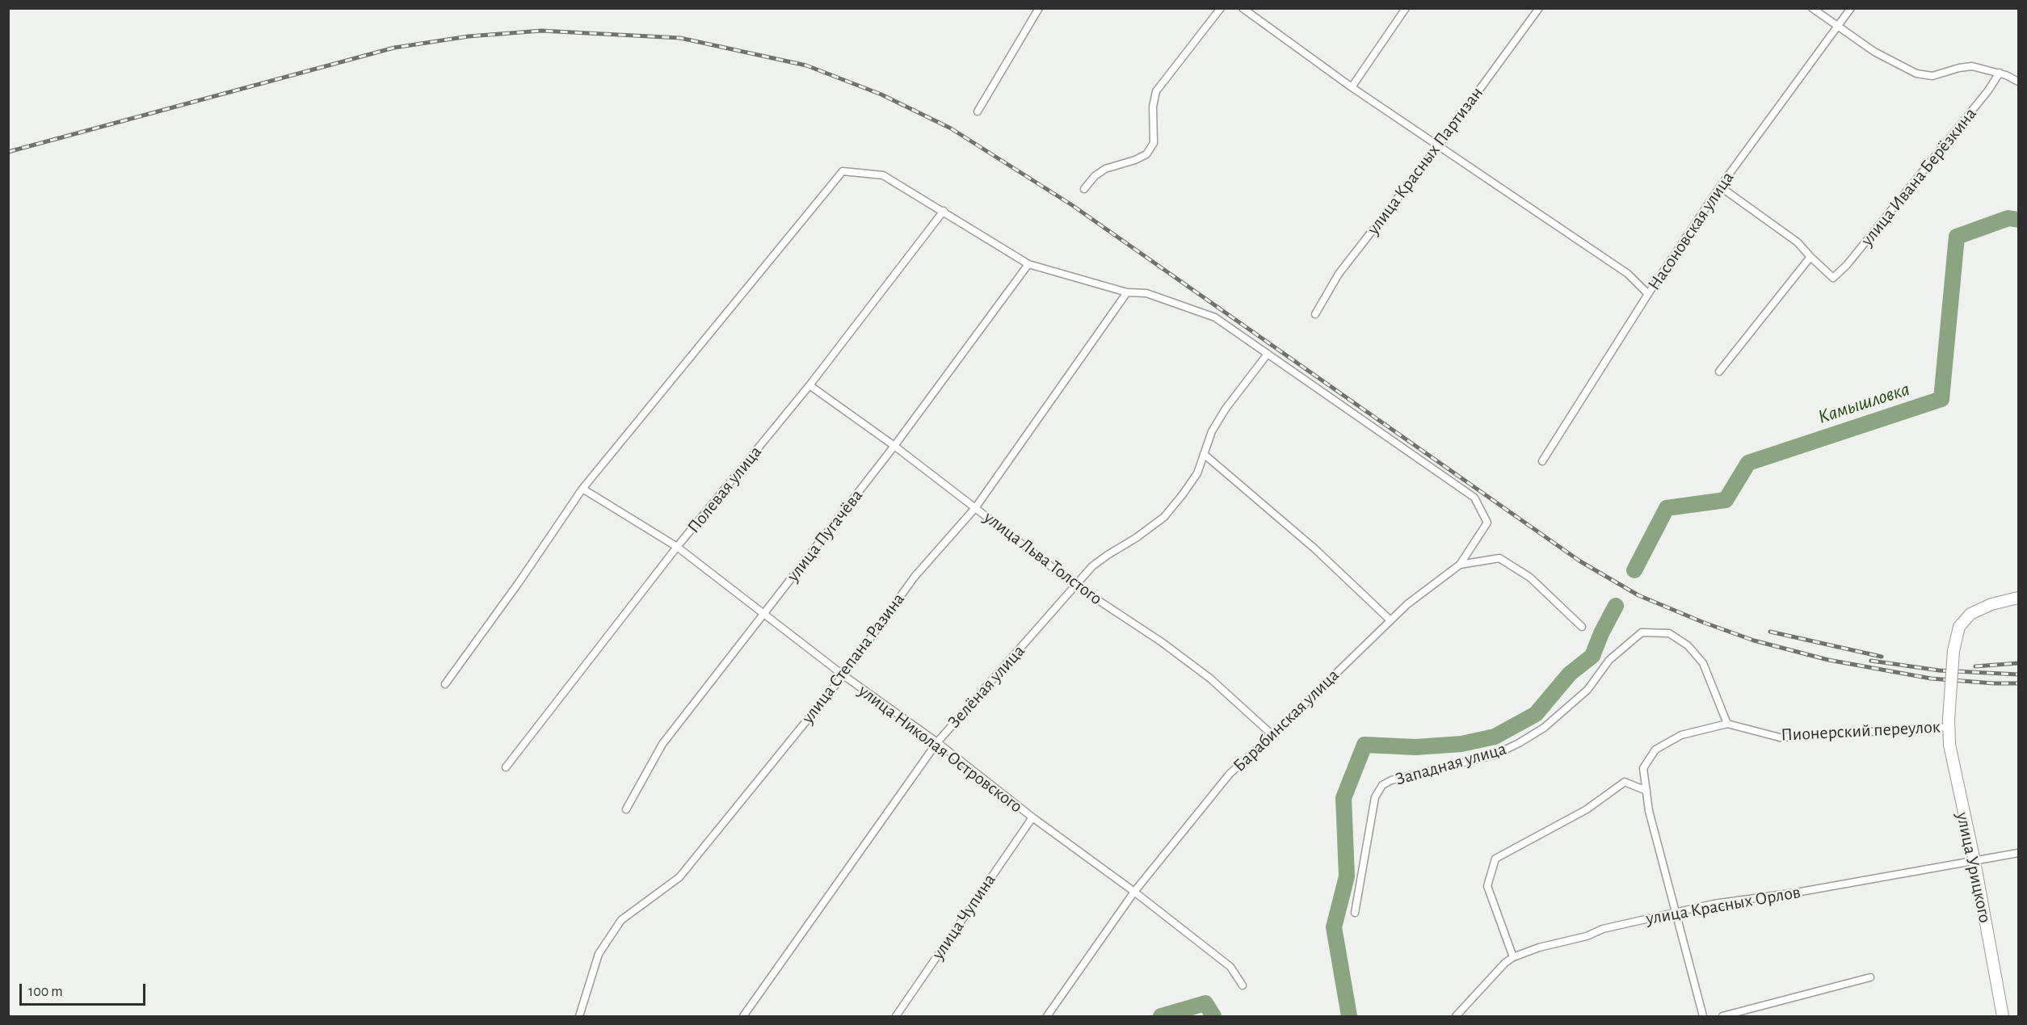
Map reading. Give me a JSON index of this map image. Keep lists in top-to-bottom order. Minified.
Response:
{"streets":{"main road":["улица Урицкого"],"street":["улица Красных Партизан","улица Ивана Берёзкина","Насоновская улица","Полевая улица","улица Пугачёва","улица Льва Толстого","улица Степана Разина","Зелёная улица","Барабинская улица","Пионерский переулок","улица Николая Островского","Западная улица","улица Красных Орлов","улица Чупина"]},"crossings":[["Полевая улица","улица Льва Толстого"],["Полевая улица","улица Николая Островского"],["улица Пугачёва","улица Льва Толстого"],["улица Пугачёва","улица Николая Островского"],["улица Льва Толстого","улица Степана Разина"],["улица Льва Толстого","Зелёная улица"],["улица Льва Толстого","Барабинская улица"],["улица Степана Разина","улица Николая Островского"],["Зелёная улица","улица Николая Островского"],["Барабинская улица","улица Николая Островского"],["Пионерский переулок","Западная улица"],["Пионерский переулок","улица Урицкого"],["улица Николая Островского","улица Чупина"],["улица Урицкого","улица Красных Орлов"]],"water":["Камышловка"],"scale_bar":"100 m"}
